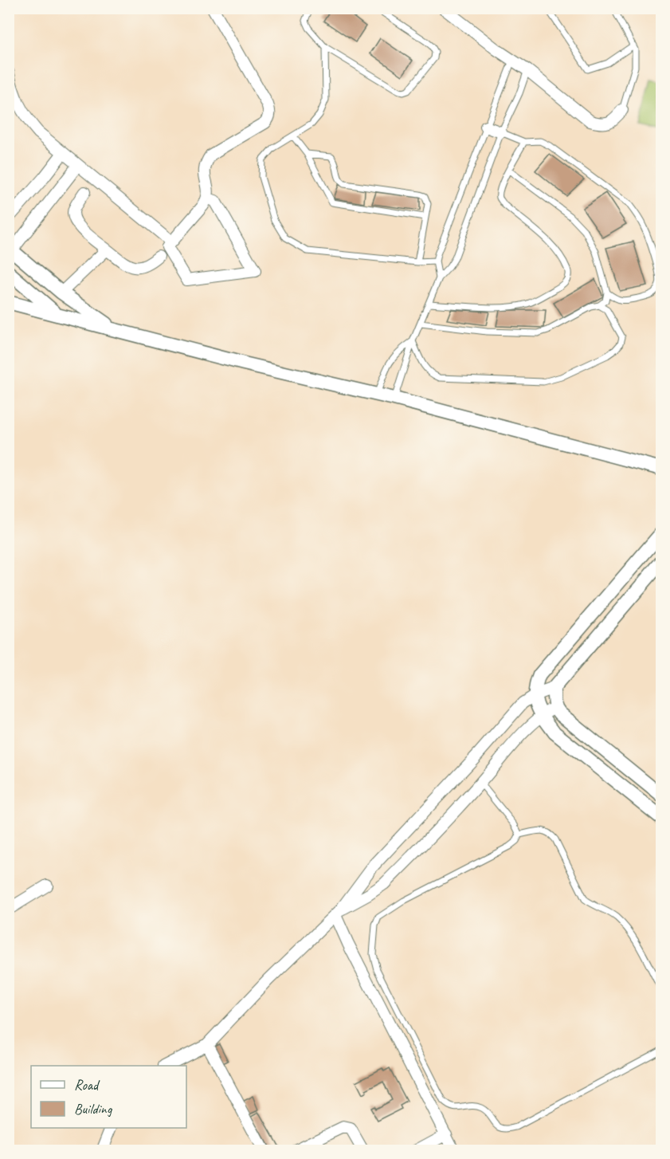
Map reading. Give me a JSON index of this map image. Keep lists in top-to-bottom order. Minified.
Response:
{"legend":["Road","Building"]}
